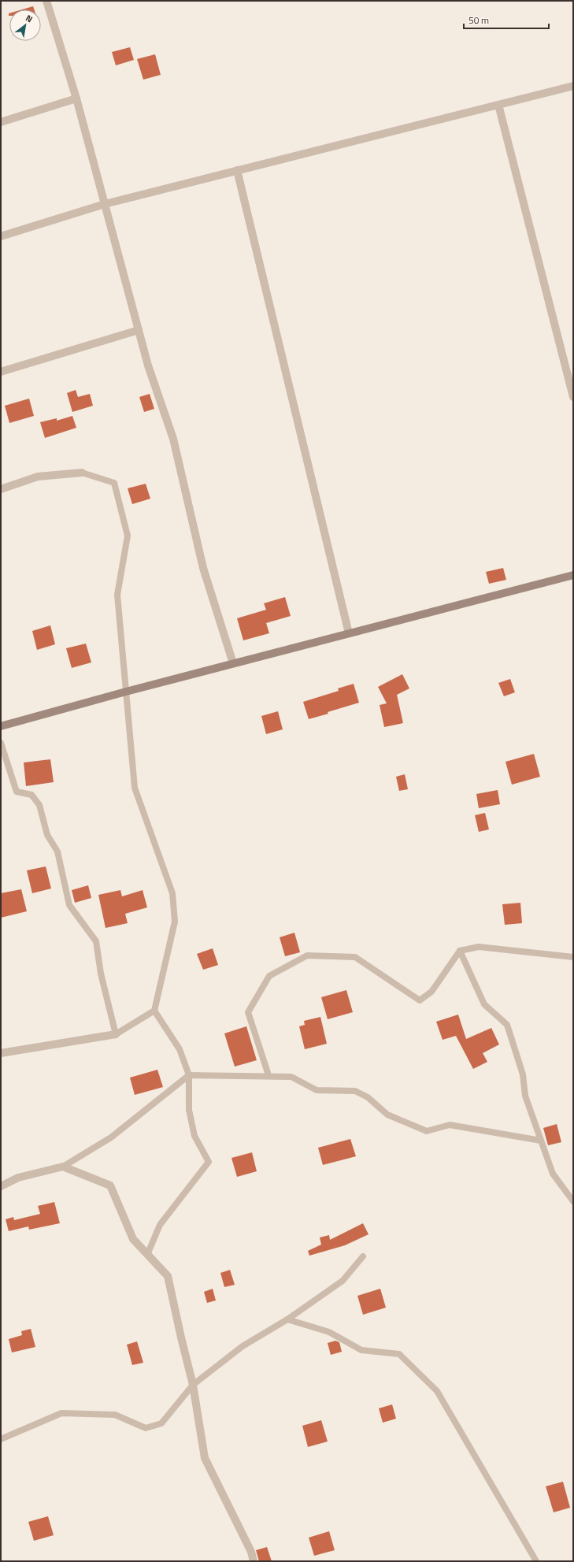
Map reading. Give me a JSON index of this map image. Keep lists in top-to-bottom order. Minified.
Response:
{"scale_bar":"50 m","north":"top right"}
